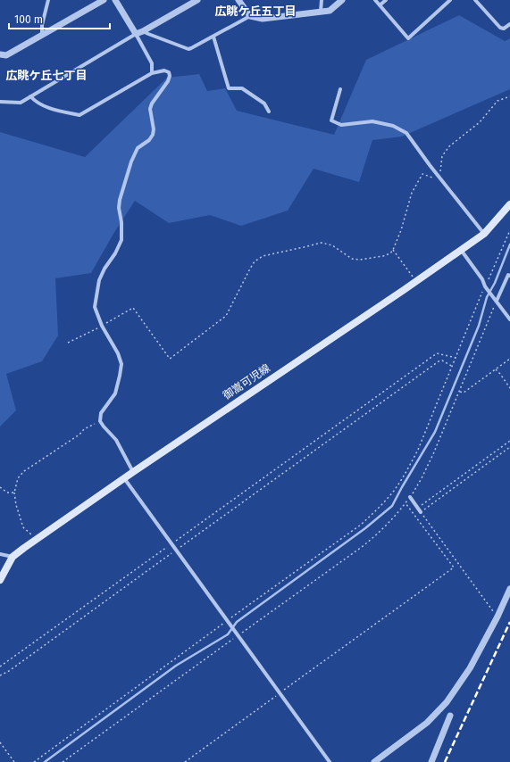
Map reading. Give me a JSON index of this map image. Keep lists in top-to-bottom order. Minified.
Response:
{"streets":{"main road":["御嵩可児線"]},"districts":["広眺ケ丘五丁目","広眺ケ丘七丁目"],"scale_bar":"100 m"}
